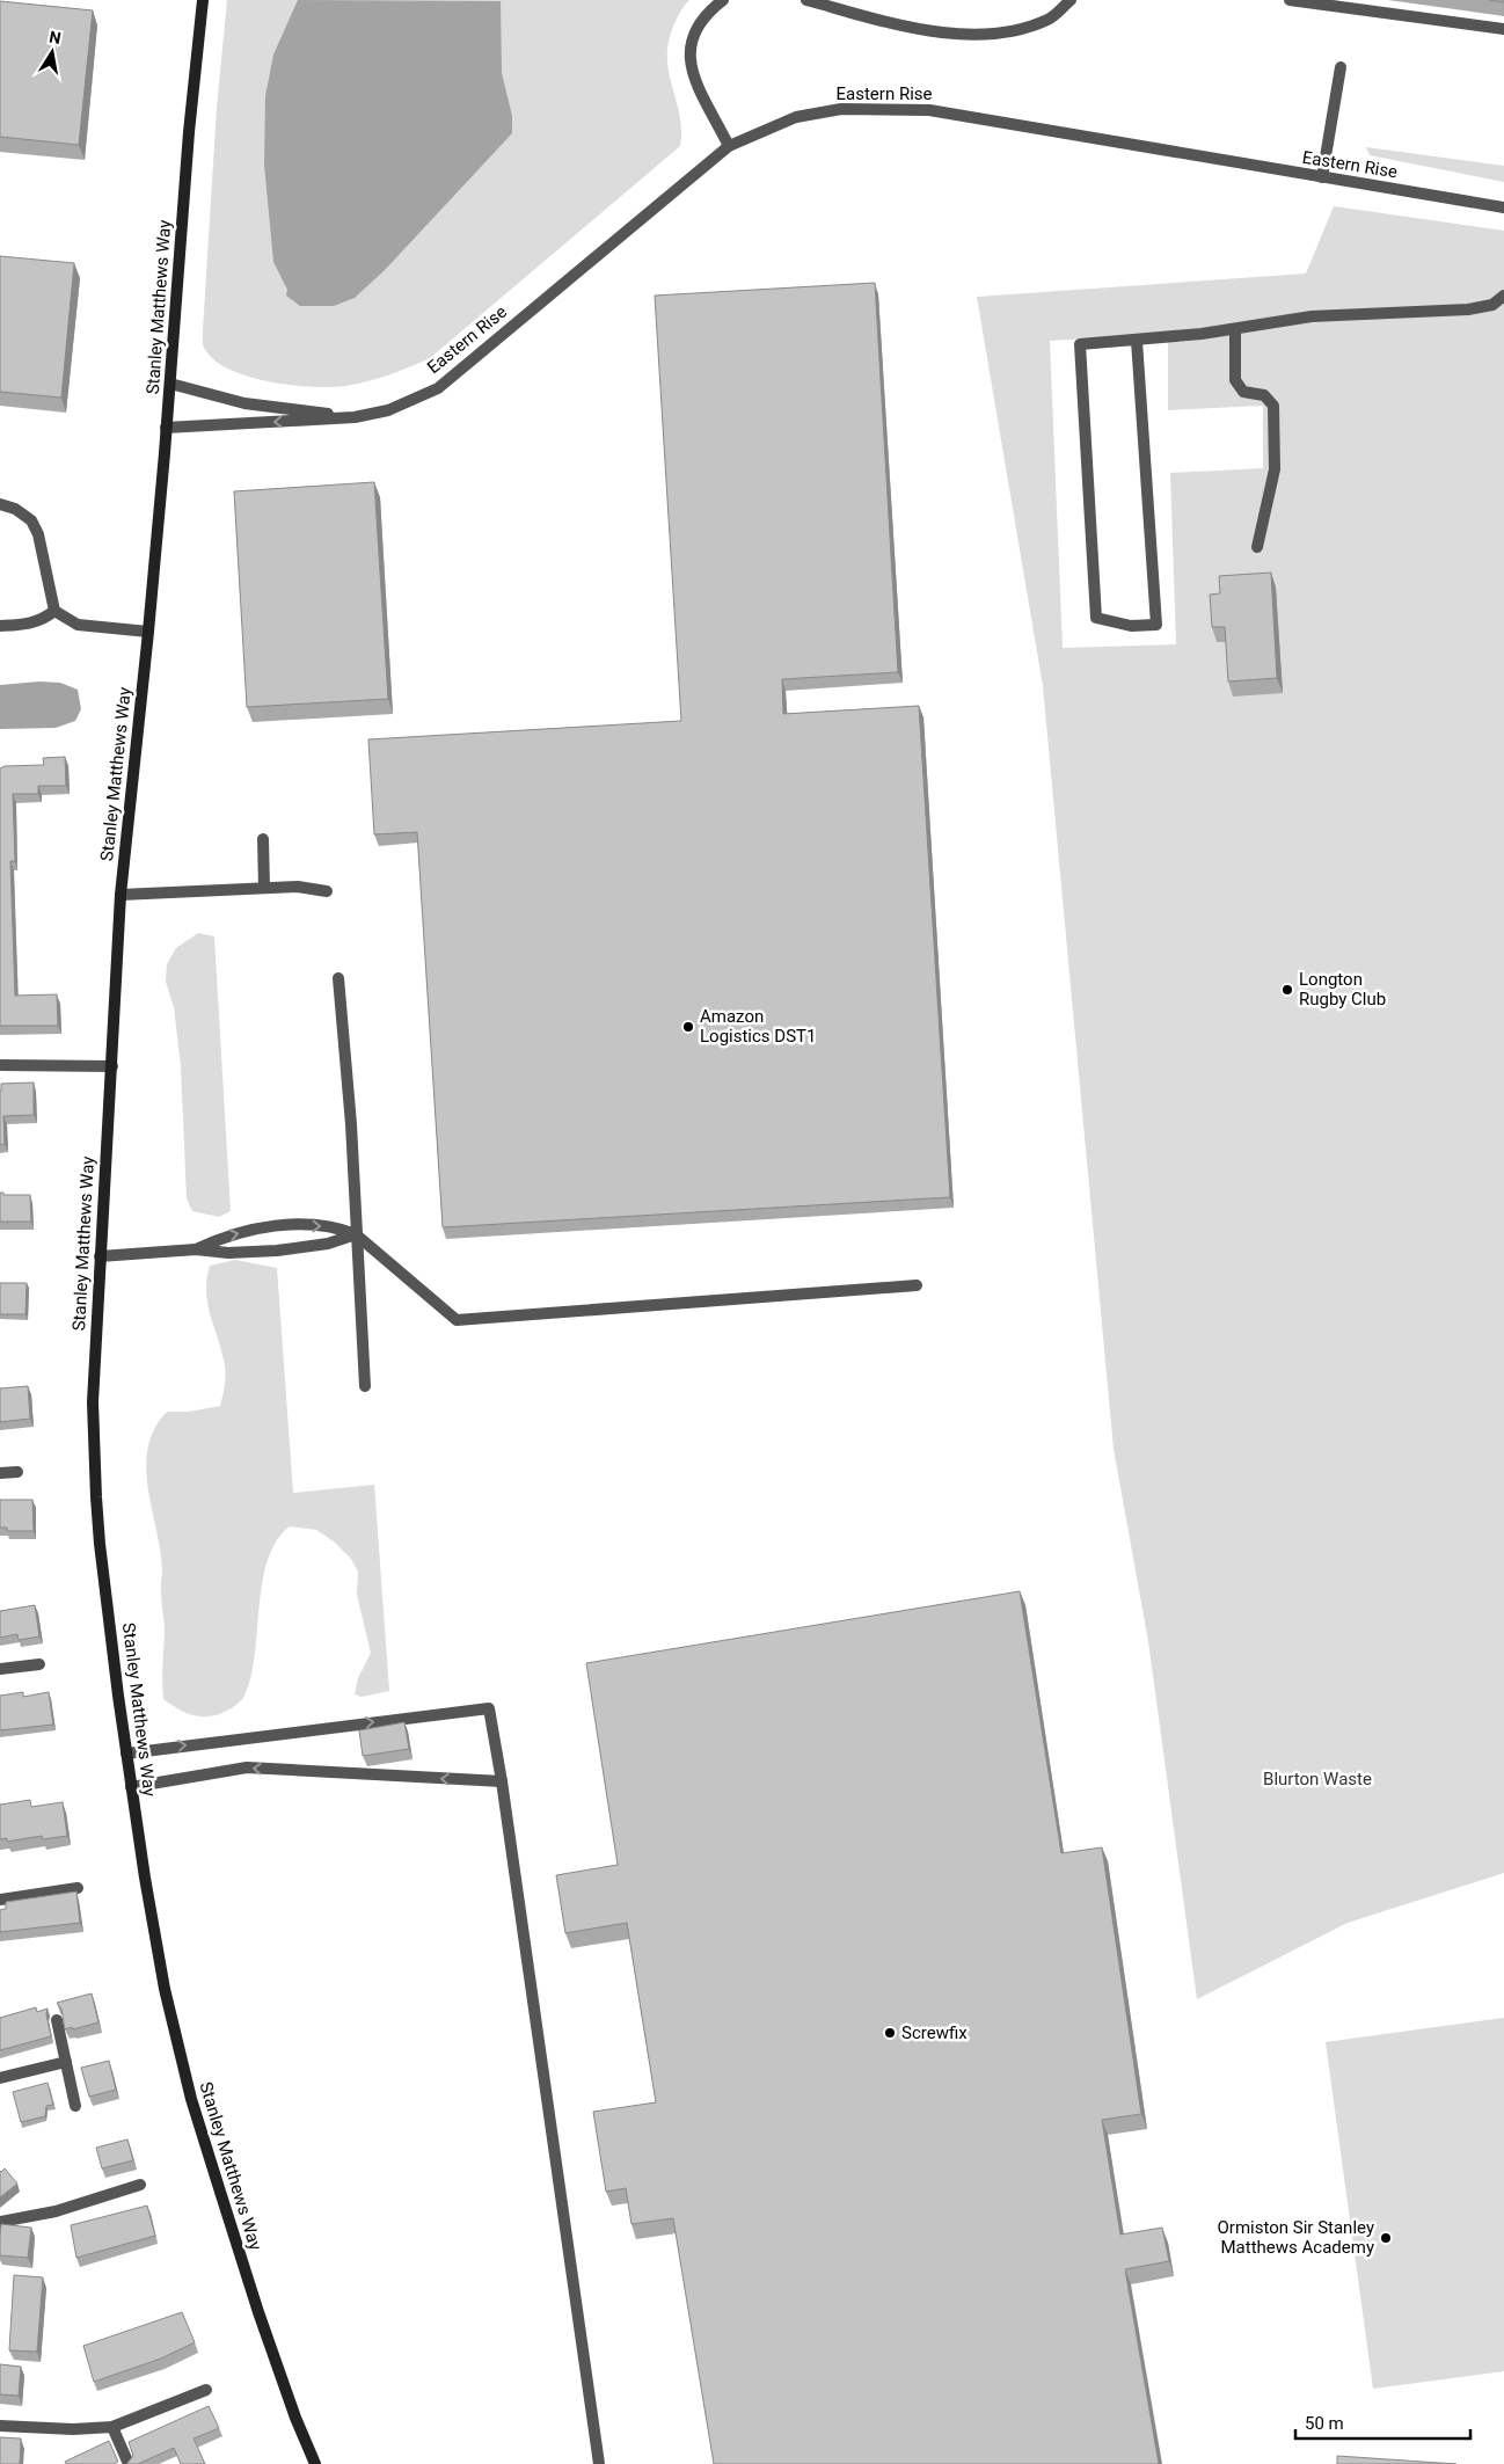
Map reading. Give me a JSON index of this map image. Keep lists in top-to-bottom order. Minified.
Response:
{"streets":{"main road":["Stanley Matthews Way"],"street":["Eastern Rise"]},"crossings":[["Eastern Rise","Stanley Matthews Way"]],"parks":["Blurton Waste"],"places":["Longton Rugby Club","Amazon Logistics DST1","Screwfix","Ormiston Sir Stanley Matthews Academy"],"scale_bar":"50 m","north":"top"}
